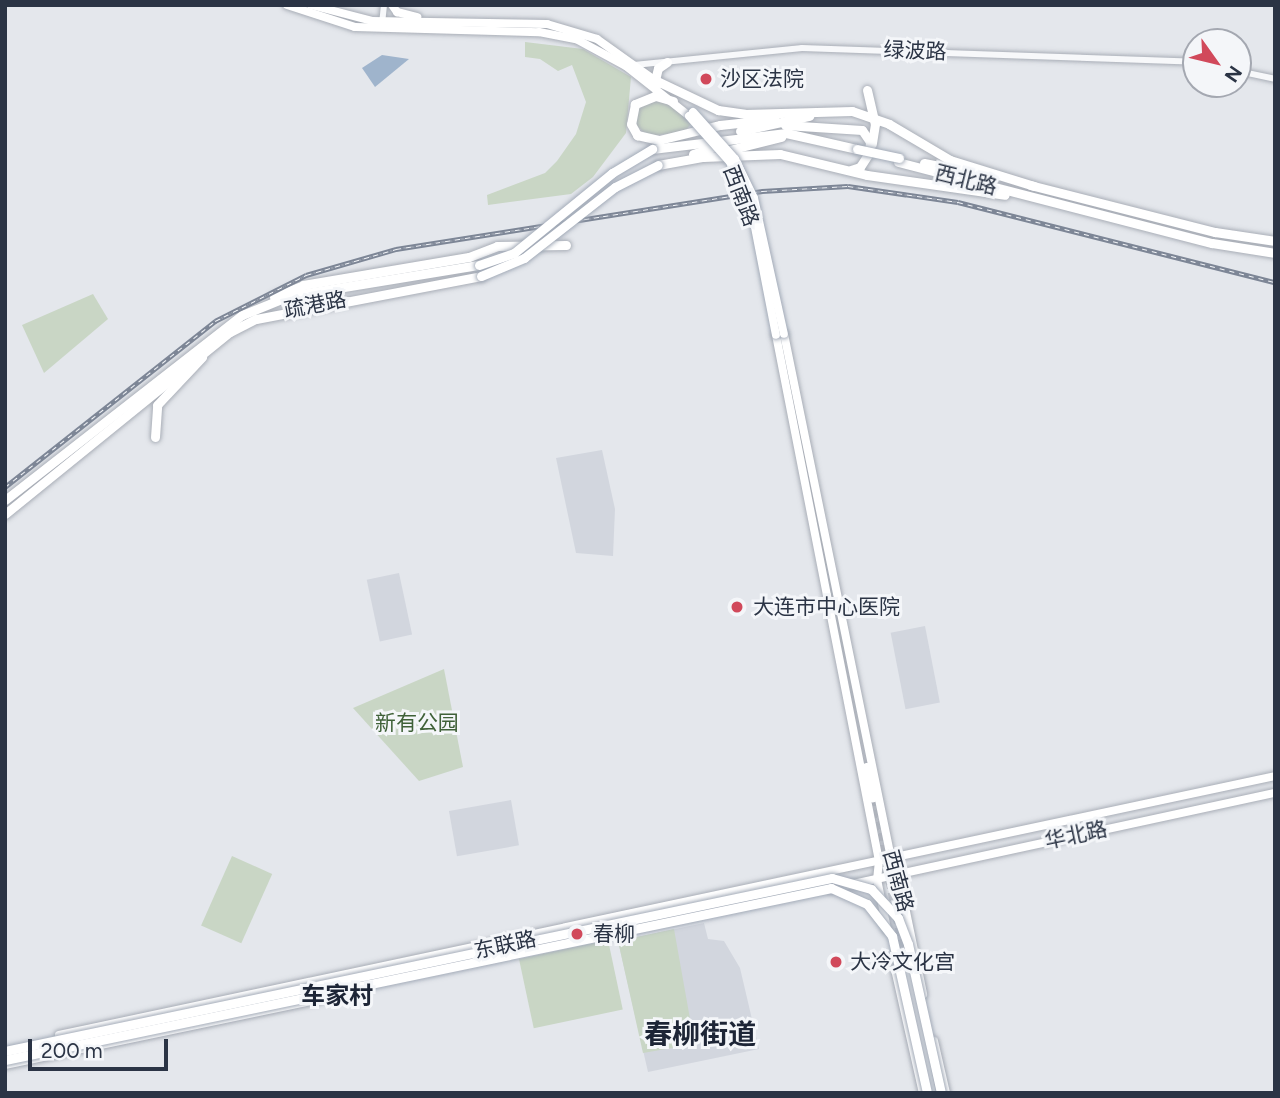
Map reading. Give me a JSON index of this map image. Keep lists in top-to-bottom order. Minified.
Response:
{"streets":{"highway":["西北路","疏港路","东联路"],"main road":["西南路","华北路"],"street":["绿波路"]},"crossings":[["绿波路","西南路"],["西北路","疏港路"],["西南路","华北路"],["西南路","东联路"],["华北路","东联路"]],"districts":["车家村","春柳街道"],"parks":["新有公园"],"places":["沙区法院","大连市中心医院","春柳","大冷文化宫"],"scale_bar":"200 m","north":"bottom right"}
